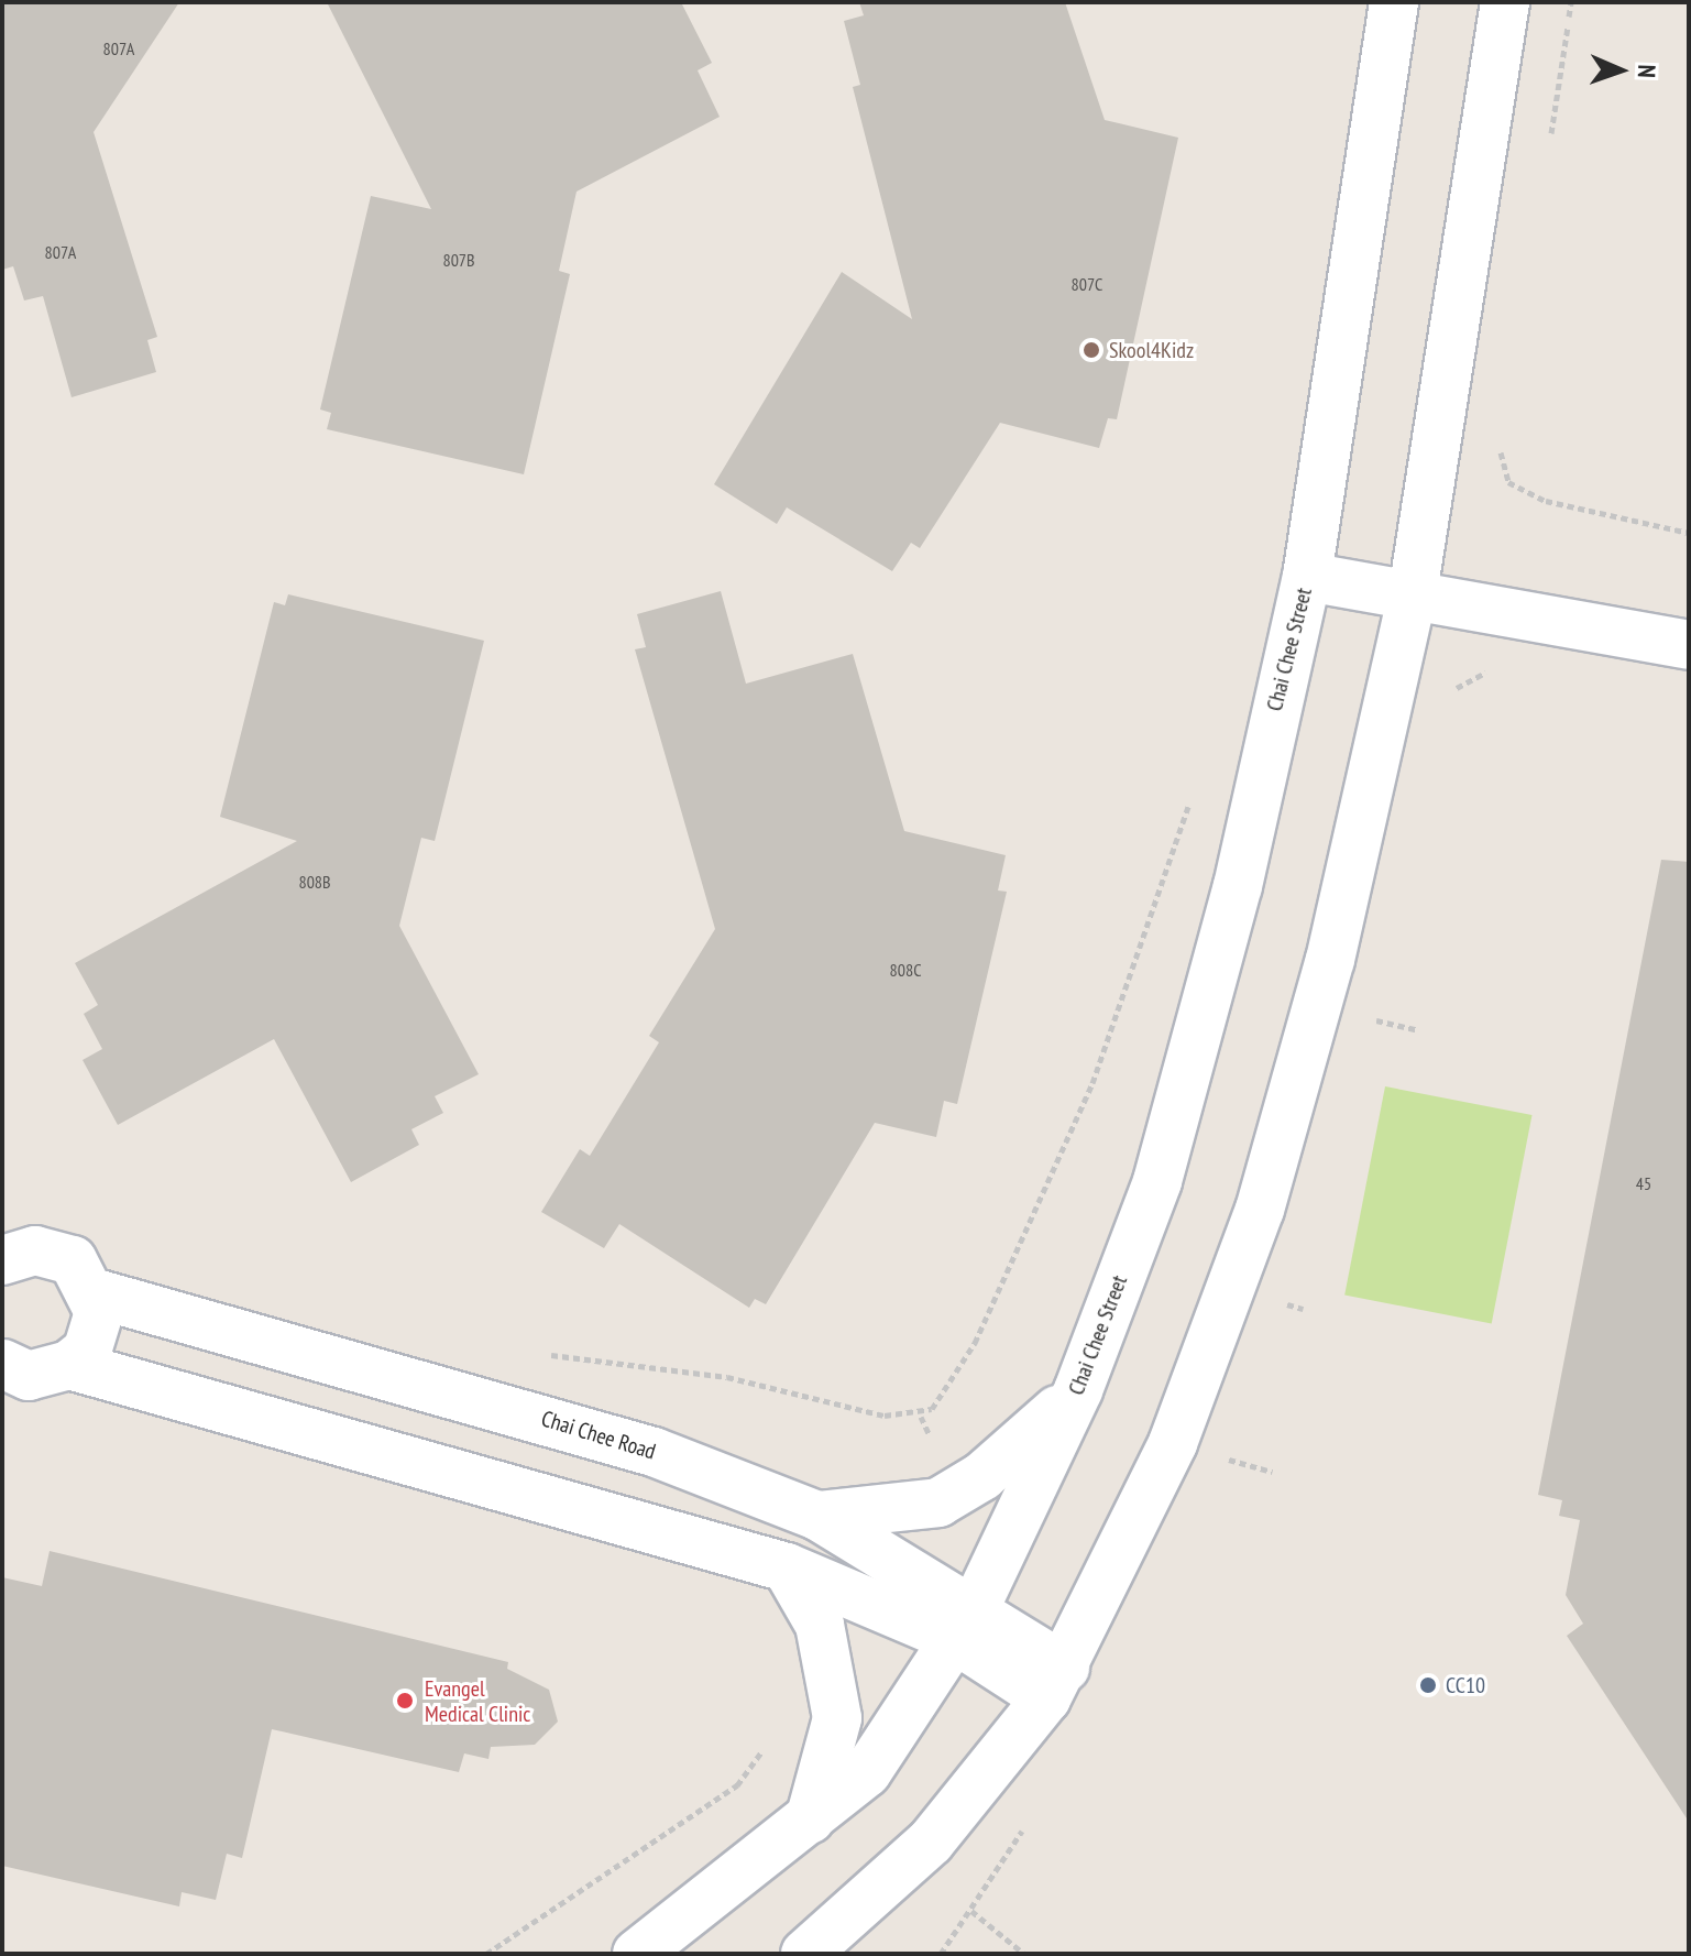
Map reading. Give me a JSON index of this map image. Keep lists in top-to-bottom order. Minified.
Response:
{"streets":{"street":["Chai Chee Street","Chai Chee Road"]},"crossings":[["Chai Chee Street","Chai Chee Road"]],"places":["Skool4Kidz","CC10","Evangel Medical Clinic"],"house_numbers":["807A","807A","807B","807C","808B","808C","45"],"north":"right"}
